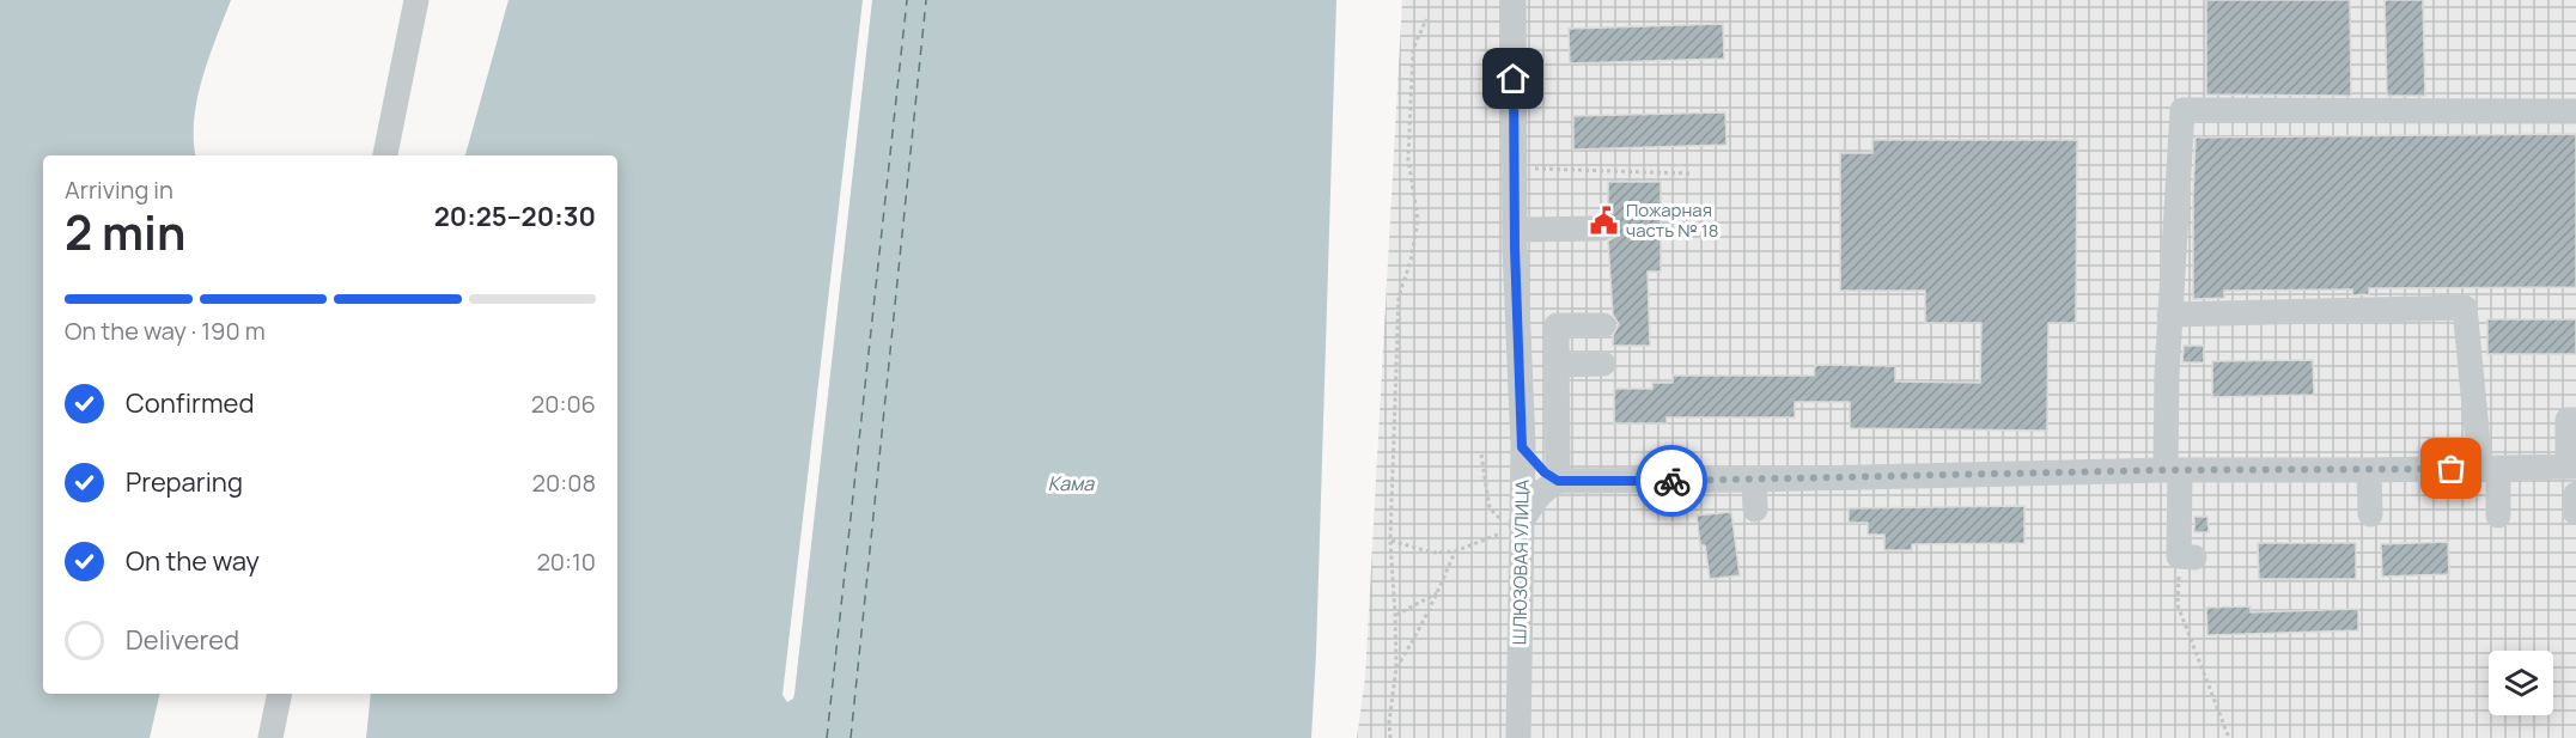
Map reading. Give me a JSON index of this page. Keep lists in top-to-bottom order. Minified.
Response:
{"streets":{"street":["ШЛЮЗОВАЯ УЛИЦА"]},"water":["Кама"],"places":{"public building":["Пожарная часть № 18"]},"page":{"heading":["2 min","Arriving in","20:25–20:30"],"bar":"On the way · 190 m","list":[["Confirmed","20:06"],["Preparing","20:08"],["On the way","20:10"],"Delivered"]}}
